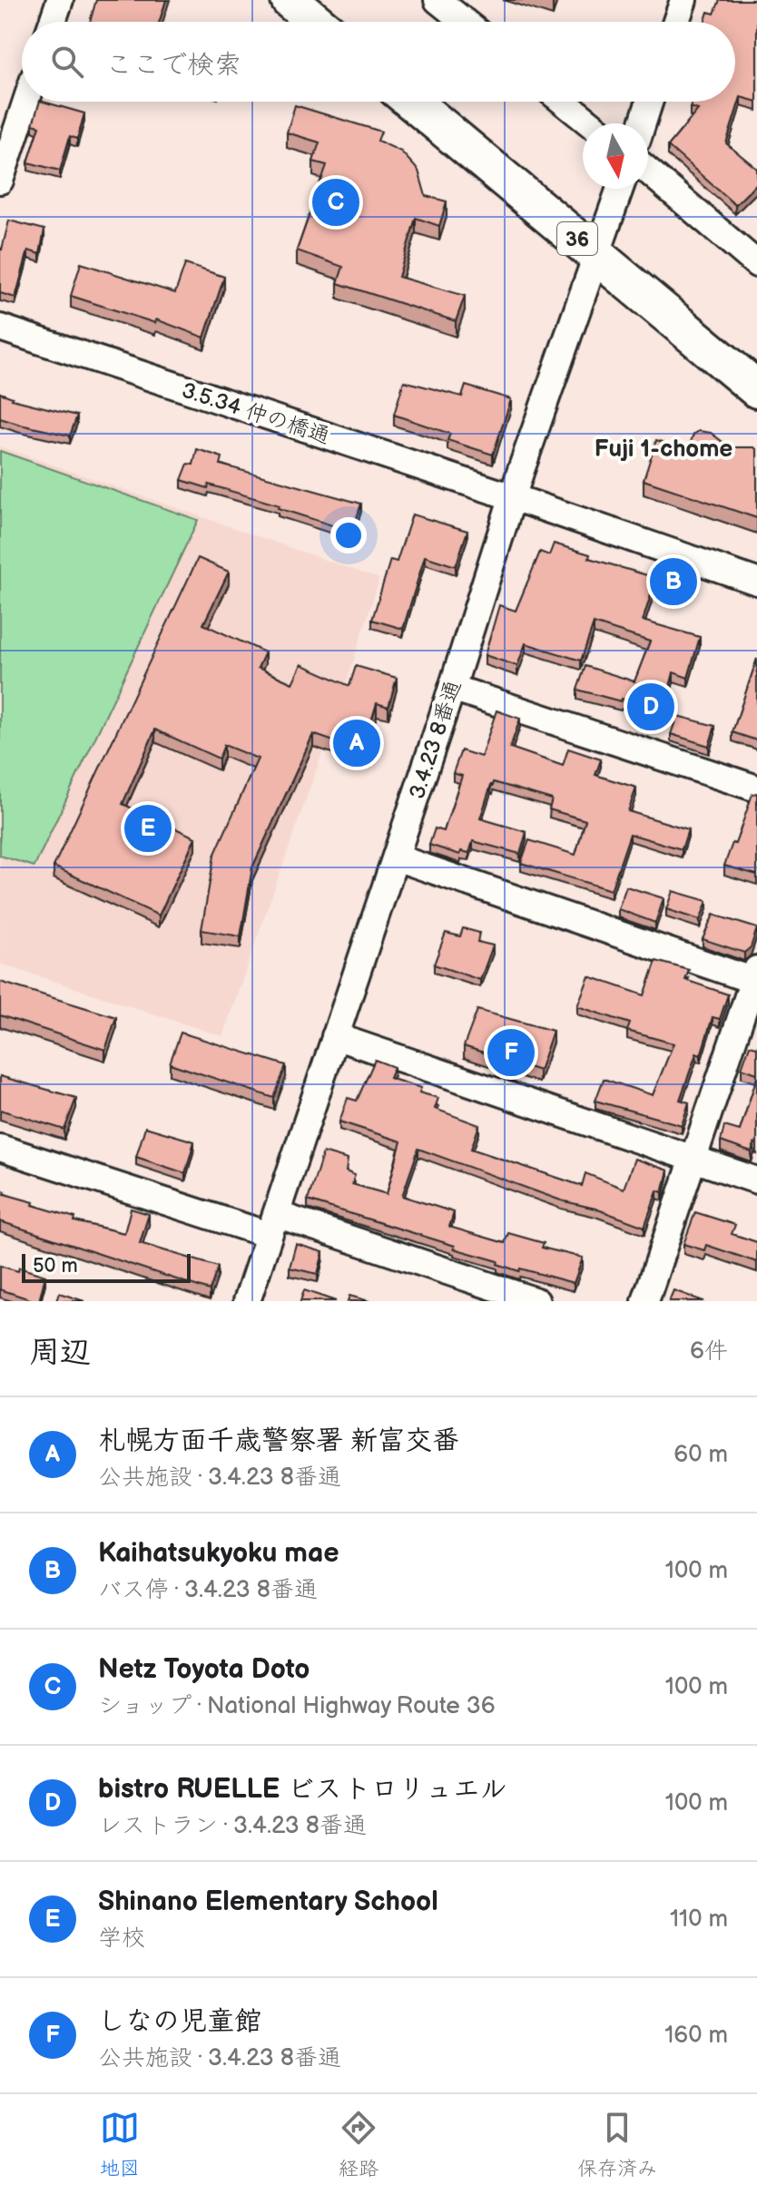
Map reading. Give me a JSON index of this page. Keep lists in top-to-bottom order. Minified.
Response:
{"streets":{"highway":["36"],"street":["3.5.34 仲の橋通","3.4.23 8番通"]},"crossings":[["36","3.4.23 8番通"],["3.5.34 仲の橋通","3.4.23 8番通"]],"districts":["Fuji 1-chome"],"scale_bar":"50 m","north":"bottom","page":{"search":"ここで検索","pins":["C","B","D","A","E","F"],"scale":"50 m","heading":["周辺","6件"],"list":[{"mark":"A","name":"札幌方面千歳警察署 新富交番","note":"公共施設 · 3.4.23 8番通","value":"60 m"},{"mark":"B","name":"Kaihatsukyoku mae","note":"バス停 · 3.4.23 8番通","value":"100 m"},{"mark":"C","name":"Netz Toyota Doto","note":"ショップ · National Highway Route 36","value":"100 m"},{"mark":"D","name":"bistro RUELLE ビストロリュエル","note":"レストラン · 3.4.23 8番通","value":"100 m"},{"mark":"E","name":"Shinano Elementary School","note":"学校","value":"110 m"},{"mark":"F","name":"しなの児童館","note":"公共施設 · 3.4.23 8番通","value":"160 m"}],"nav":["地図","経路","保存済み"]}}
